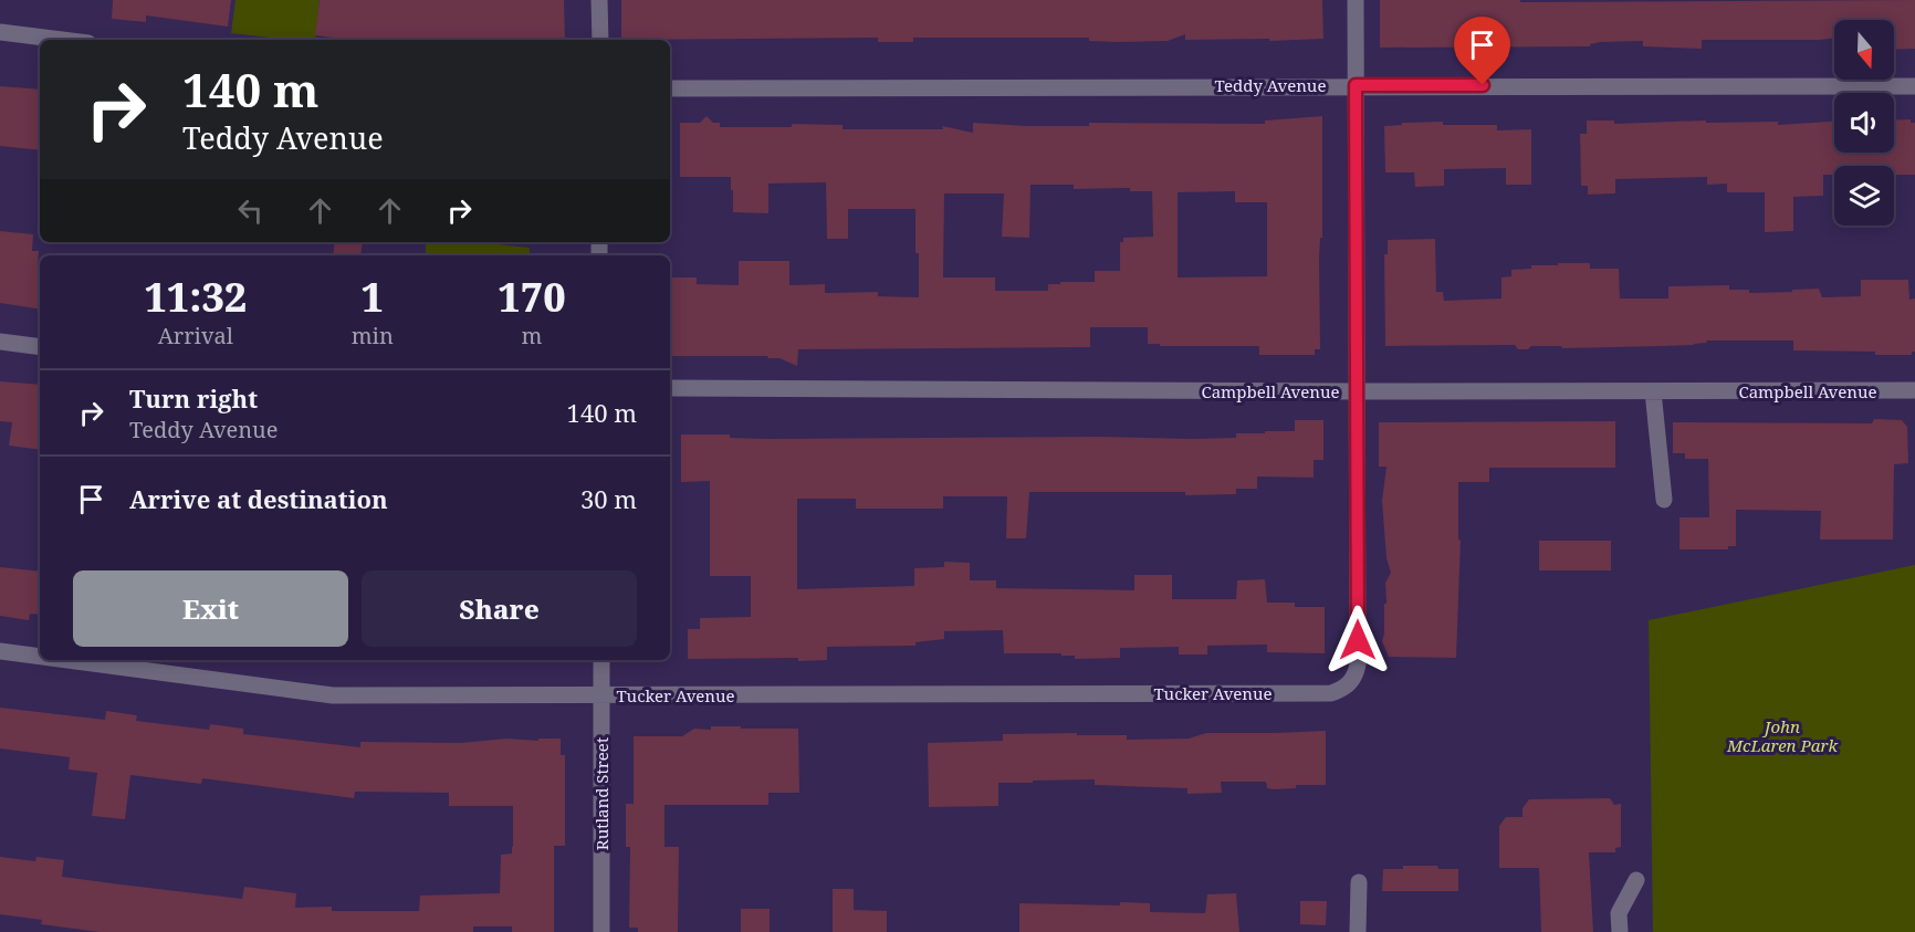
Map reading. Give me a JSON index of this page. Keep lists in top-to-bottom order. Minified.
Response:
{"streets":{"street":["Teddy Avenue","Campbell Avenue","Tucker Avenue","Rutland Street"]},"crossings":[["Campbell Avenue","Tucker Avenue"],["Tucker Avenue","Rutland Street"]],"parks":["John McLaren Park"],"north":"bottom","page":{"turn":["140 m","Teddy Avenue"],"eta":["11:32","Arrival","1","min","170","m"],"list":[{"name":"Turn right","note":"Teddy Avenue","value":"140 m"},{"name":"Arrive at destination","value":"30 m"}],"buttons":["Exit","Share"]}}
